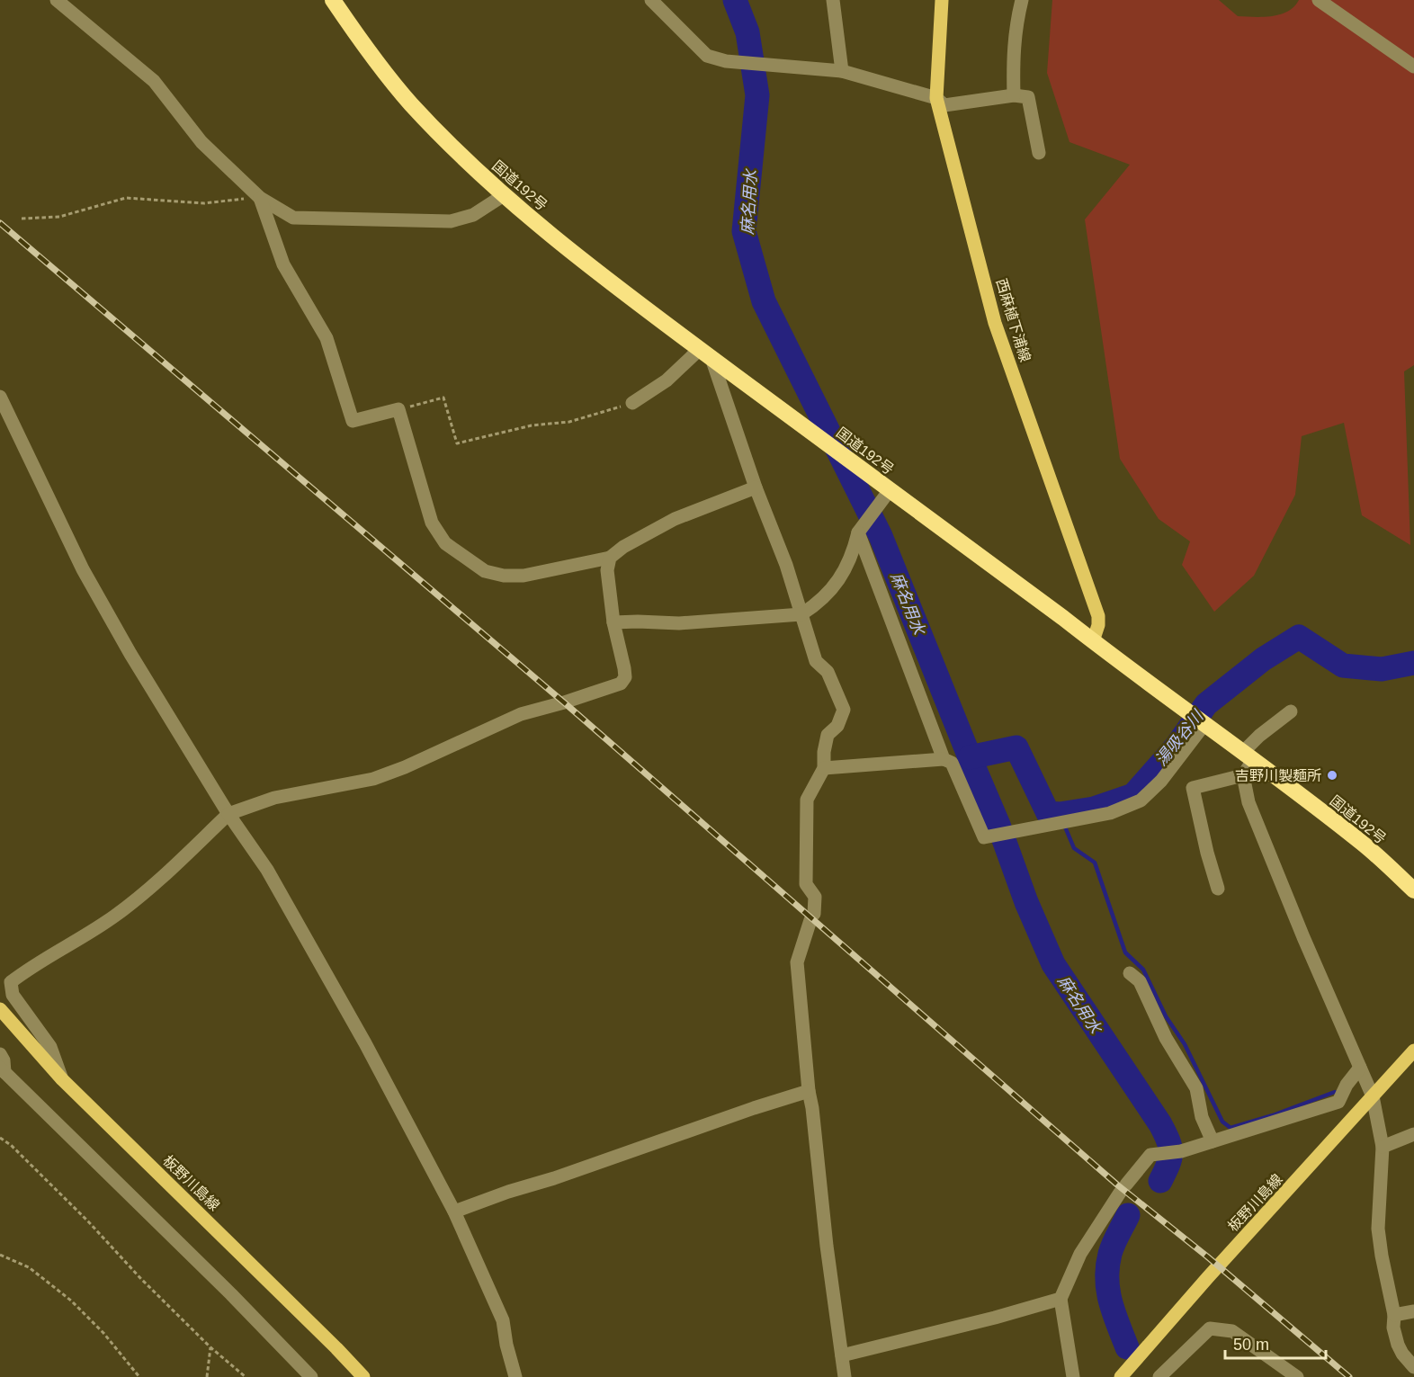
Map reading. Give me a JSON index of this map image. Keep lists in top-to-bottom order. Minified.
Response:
{"streets":{"highway":["国道192号"],"main road":["西麻植下浦線","板野川島線"]},"crossings":[["国道192号","西麻植下浦線"]],"water":["麻名用水","湯吸谷川"],"places":["吉野川製麺所"],"scale_bar":"50 m"}
